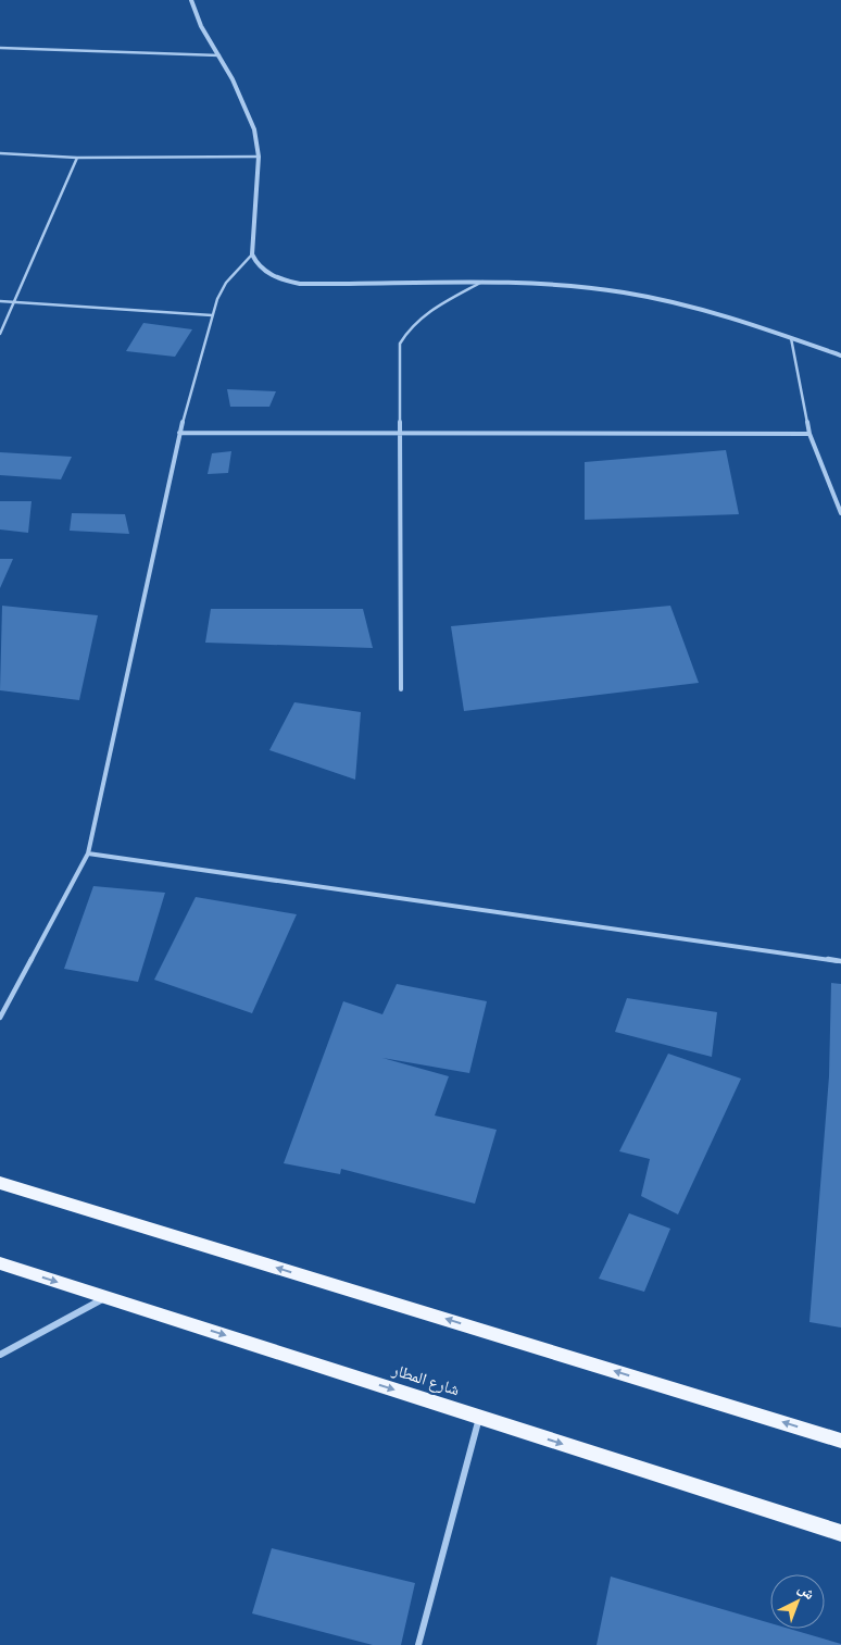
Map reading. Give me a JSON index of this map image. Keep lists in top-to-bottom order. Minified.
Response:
{"streets":{"main road":["شارع المطار"]},"north":"top right"}
